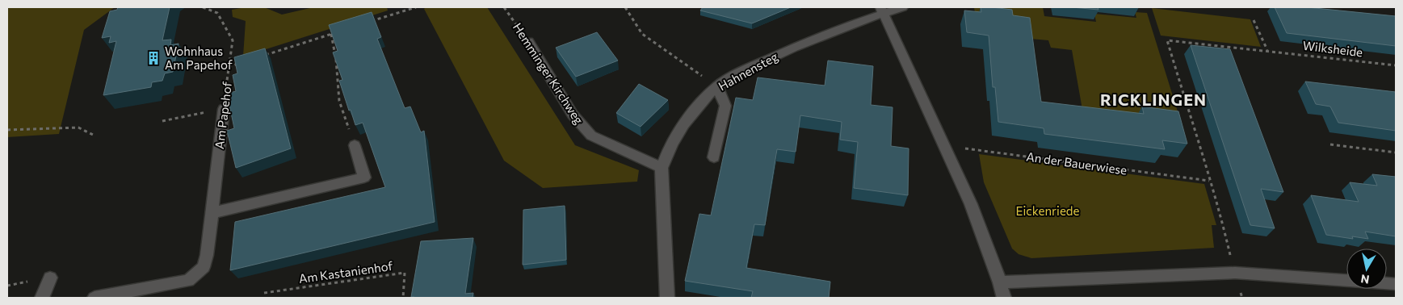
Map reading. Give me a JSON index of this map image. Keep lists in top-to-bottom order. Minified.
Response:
{"streets":{"street":["Hahnensteg","Hemminger Kirchweg","Am Papehof"],"path":["Wilksheide","An der Bauerwiese","Am Kastanienhof"]},"crossings":[["Wilksheide","An der Bauerwiese"],["Hahnensteg","Hemminger Kirchweg"]],"districts":["RICKLINGEN"],"parks":["Eickenriede"],"places":{"building":["Wohnhaus Am Papehof"]},"north":"bottom"}
